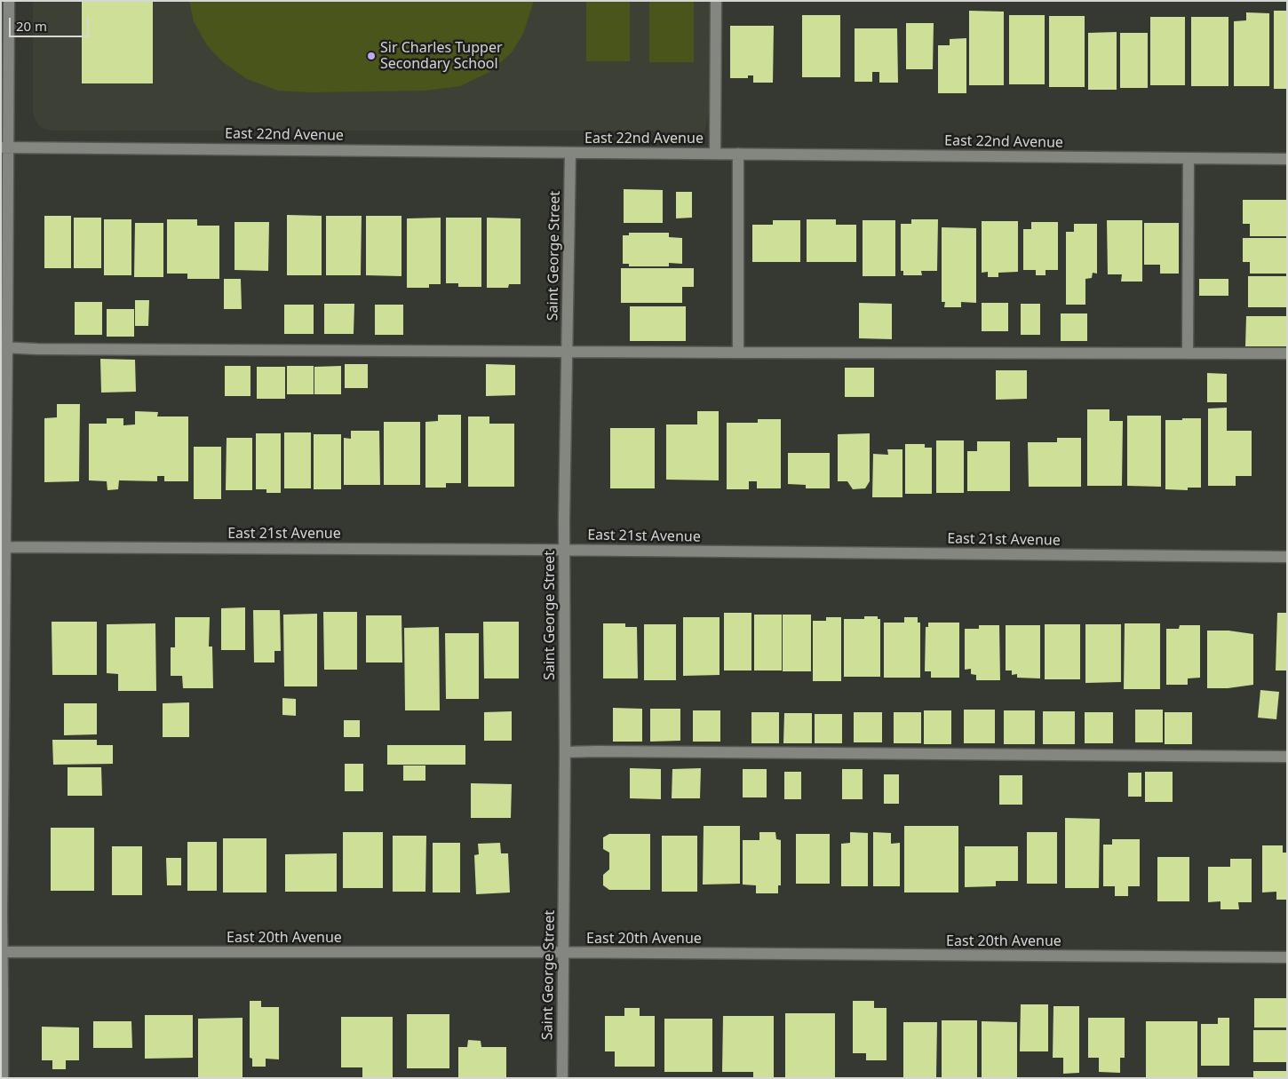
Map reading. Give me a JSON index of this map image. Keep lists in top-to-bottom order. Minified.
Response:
{"streets":{"street":["East 22nd Avenue","Saint George Street","East 21st Avenue","East 20th Avenue"]},"crossings":[["East 22nd Avenue","Saint George Street"],["Saint George Street","East 21st Avenue"],["Saint George Street","East 20th Avenue"]],"places":["Sir Charles Tupper Secondary School"],"scale_bar":"20 m"}
